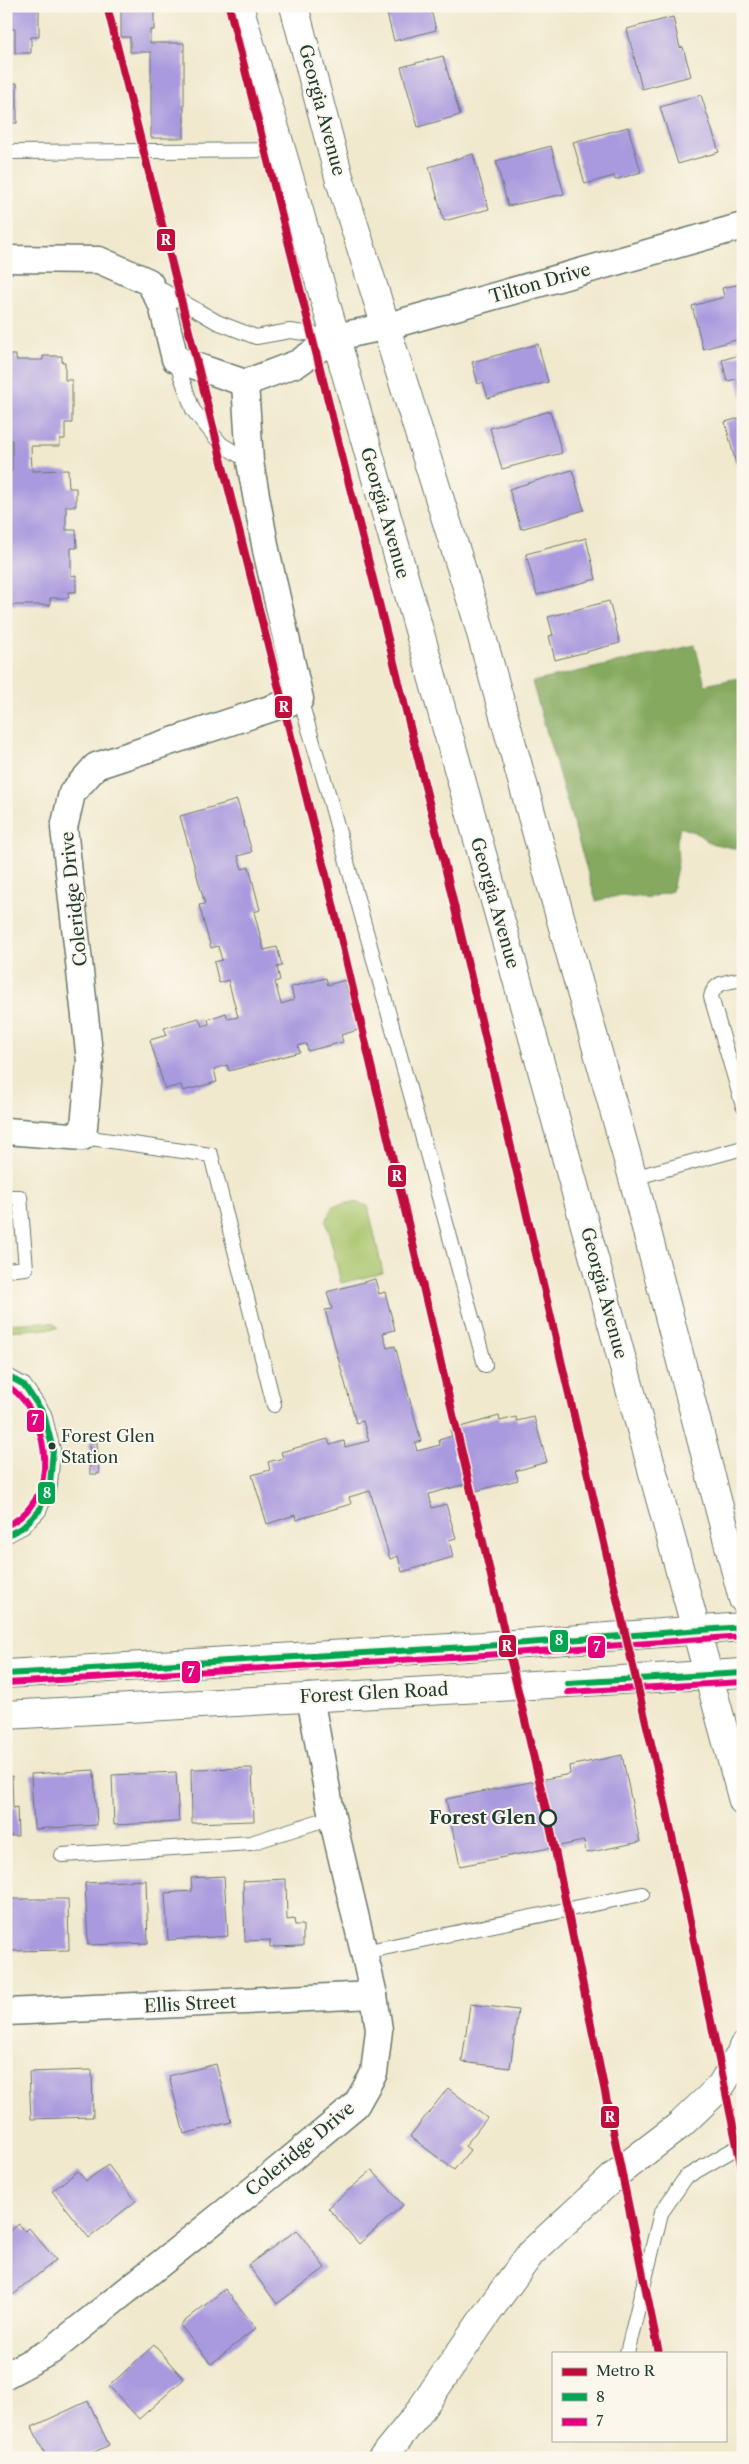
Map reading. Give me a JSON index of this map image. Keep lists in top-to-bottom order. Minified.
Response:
{"streets":{"main road":["Georgia Avenue","Forest Glen Road"],"street":["Tilton Drive","Coleridge Drive","Ellis Street"]},"crossings":[["Georgia Avenue","Tilton Drive"],["Georgia Avenue","Forest Glen Road"],["Coleridge Drive","Forest Glen Road"],["Coleridge Drive","Ellis Street"]],"places":["Forest Glen Station","Forest Glen"],"lines":["metro line R","transit line 8","transit line 7"],"legend":["Metro R","8","7"]}
